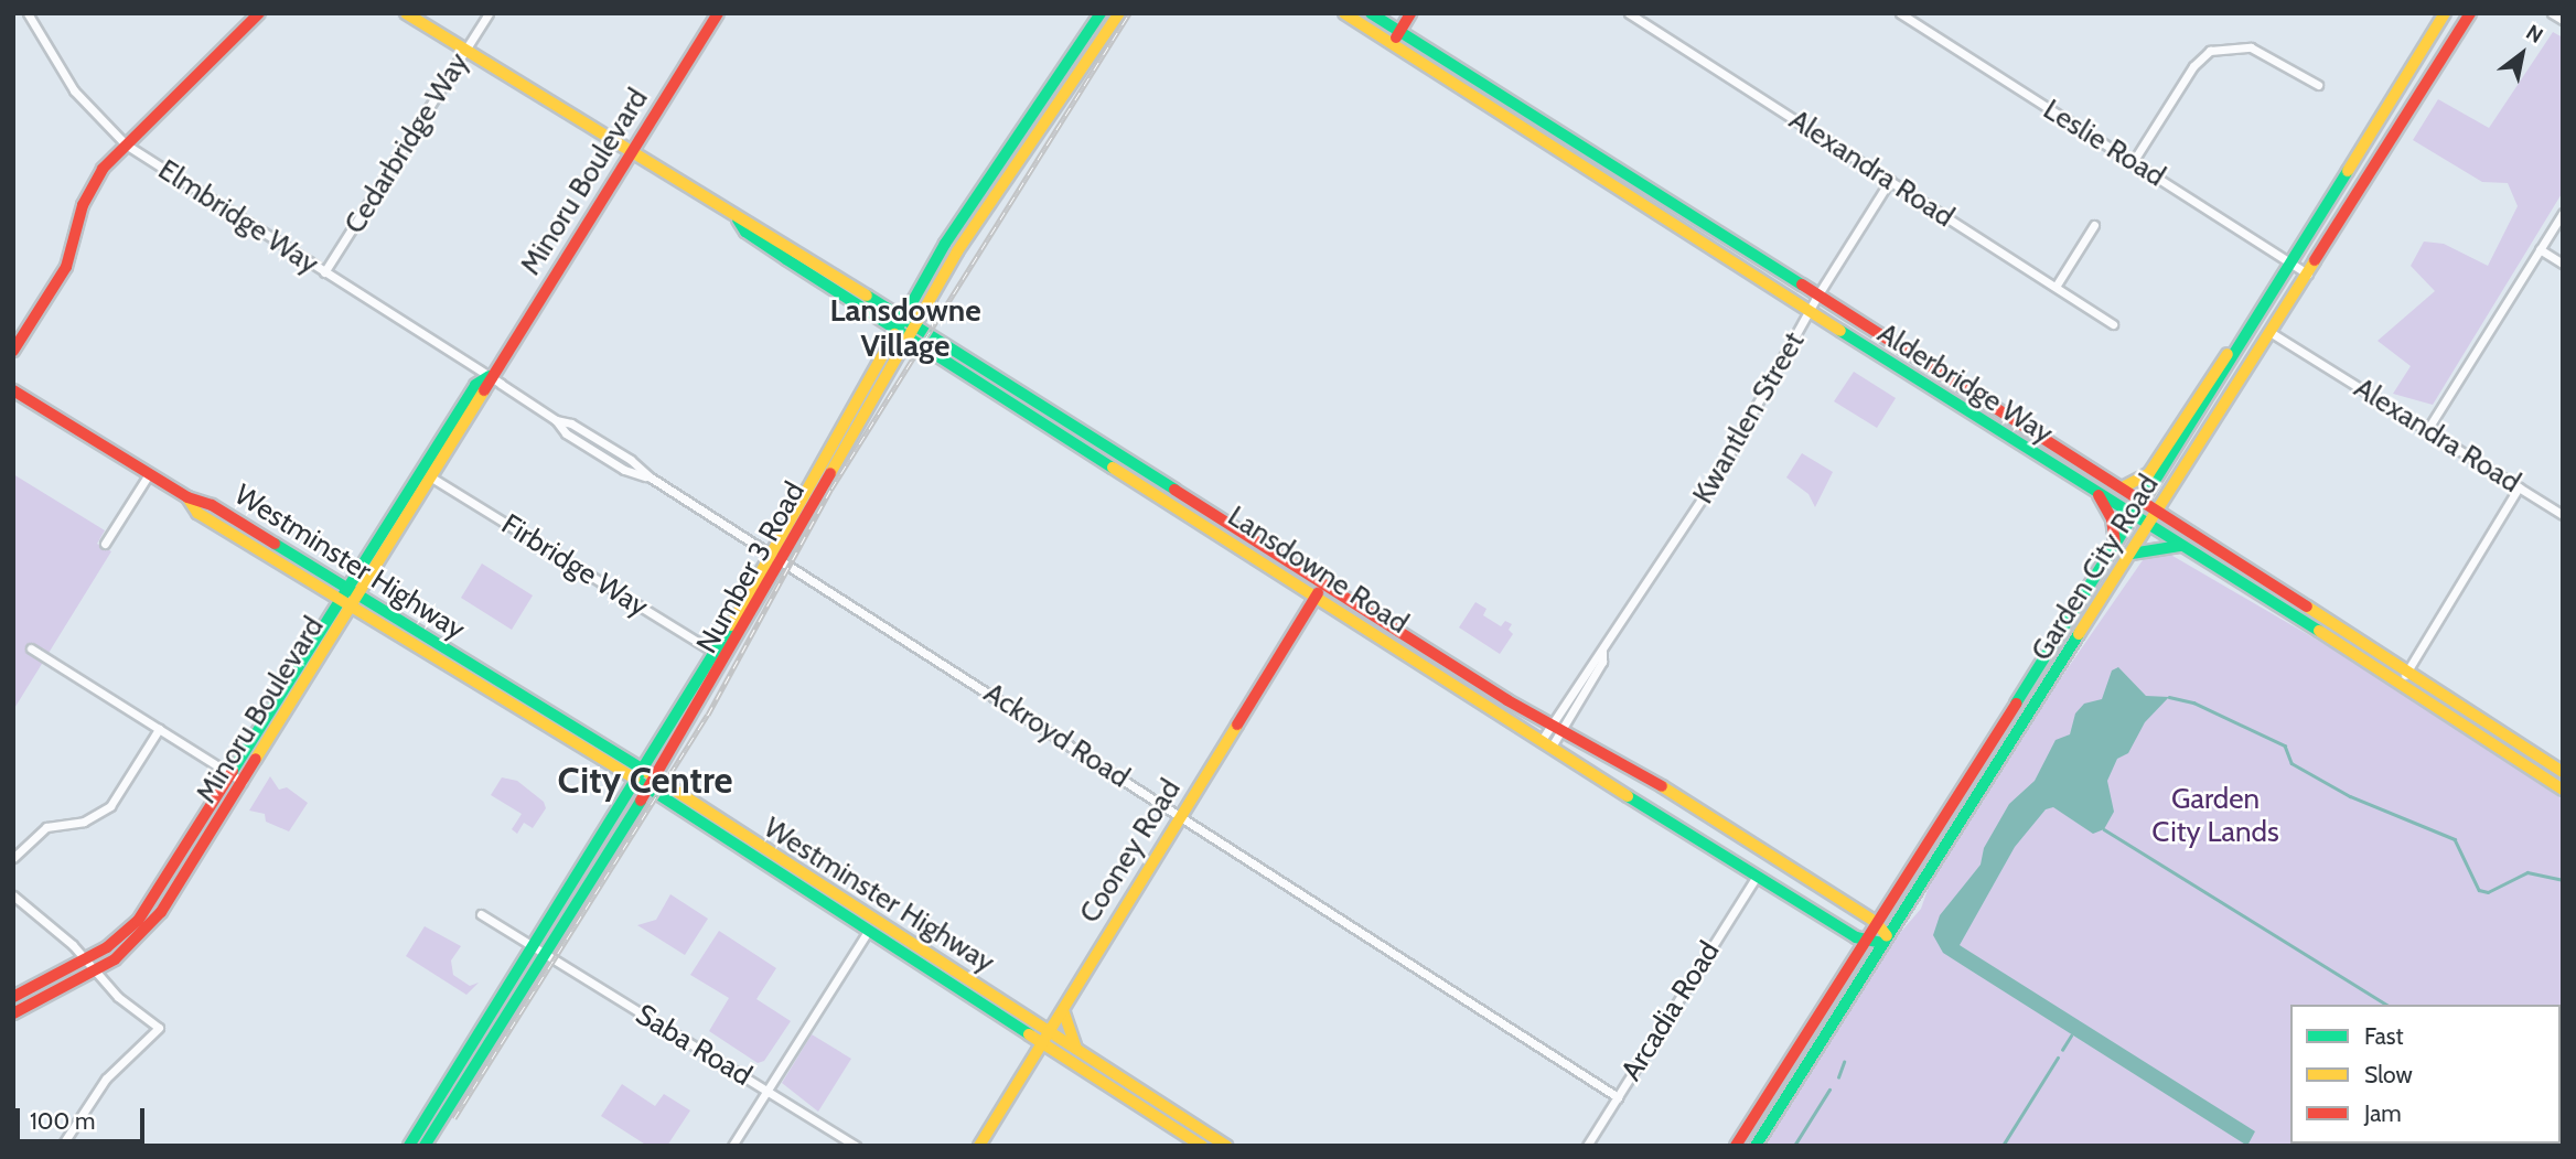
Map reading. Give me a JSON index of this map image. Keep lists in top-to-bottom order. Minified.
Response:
{"streets":{"main road":["Minoru Boulevard","Alderbridge Way","Westminster Highway","Number 3 Road","Garden City Road","Lansdowne Road","Cooney Road"],"street":["Cedarbridge Way","Leslie Road","Alexandra Road","Elmbridge Way","Kwantlen Street","Firbridge Way","Ackroyd Road","Arcadia Road","Saba Road"]},"crossings":[["Cedarbridge Way","Elmbridge Way"],["Cedarbridge Way","Lansdowne Road"],["Leslie Road","Garden City Road"],["Alexandra Road","Kwantlen Street"],["Alexandra Road","Garden City Road"],["Minoru Boulevard","Elmbridge Way"],["Minoru Boulevard","Westminster Highway"],["Minoru Boulevard","Firbridge Way"],["Minoru Boulevard","Lansdowne Road"],["Minoru Boulevard","Ackroyd Road"],["Elmbridge Way","Ackroyd Road"],["Alderbridge Way","Kwantlen Street"],["Alderbridge Way","Garden City Road"],["Kwantlen Street","Lansdowne Road"],["Westminster Highway","Number 3 Road"],["Westminster Highway","Cooney Road"],["Firbridge Way","Number 3 Road"],["Number 3 Road","Lansdowne Road"],["Number 3 Road","Ackroyd Road"],["Number 3 Road","Saba Road"],["Garden City Road","Lansdowne Road"],["Lansdowne Road","Cooney Road"],["Lansdowne Road","Arcadia Road"],["Ackroyd Road","Cooney Road"],["Ackroyd Road","Arcadia Road"]],"districts":["Lansdowne Village","City Centre"],"parks":["Garden City Lands"],"legend":["Fast","Slow","Jam"],"scale_bar":"100 m","north":"top right"}
